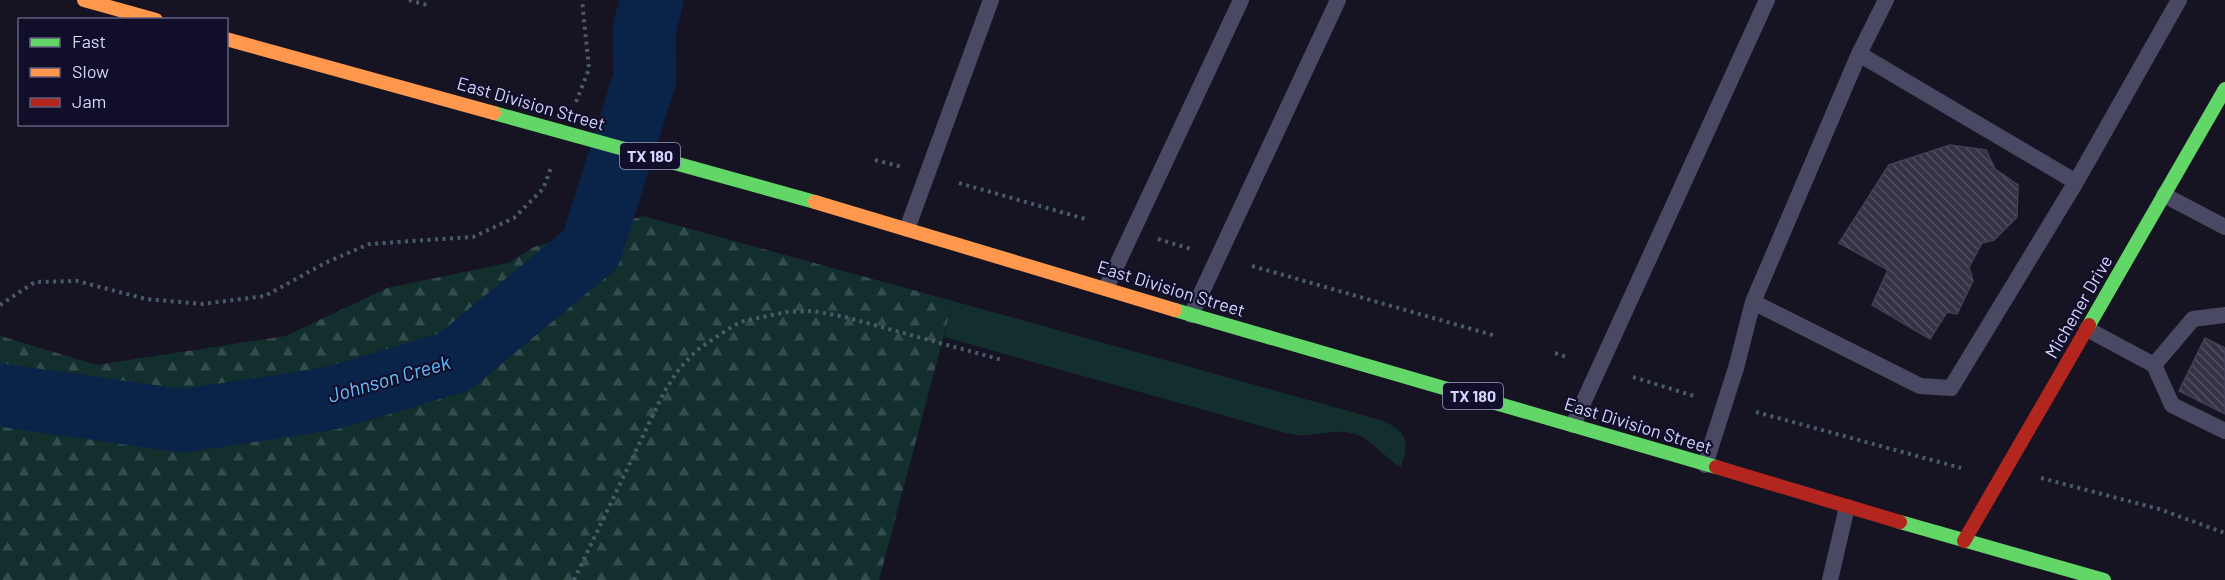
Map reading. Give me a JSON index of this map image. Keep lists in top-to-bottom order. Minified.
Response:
{"streets":{"main road":["East Division Street","TX 180","Michener Drive"]},"crossings":[["East Division Street","Michener Drive"]],"water":["Johnson Creek"],"legend":["Fast","Slow","Jam"]}
